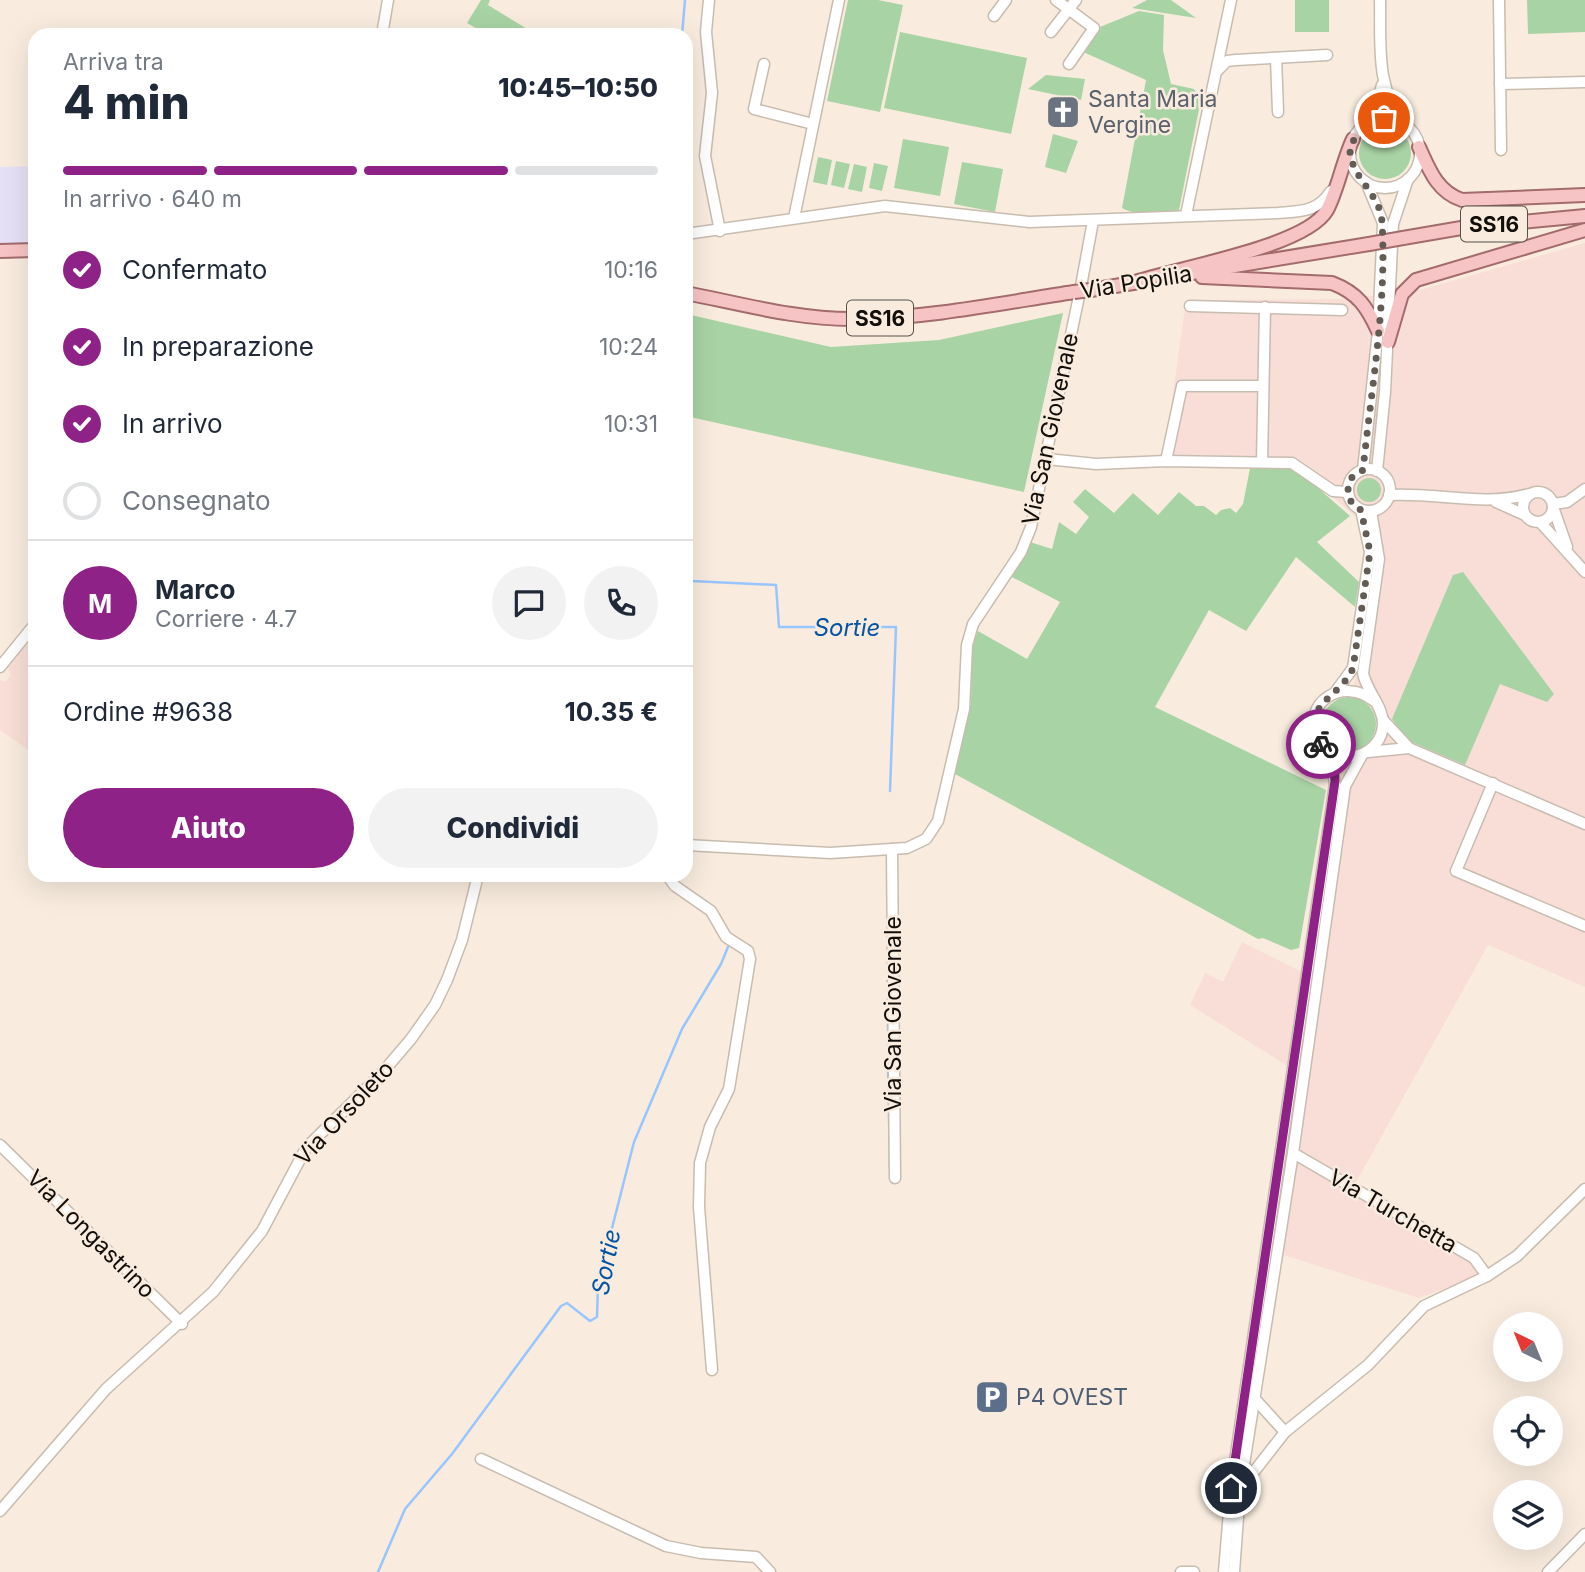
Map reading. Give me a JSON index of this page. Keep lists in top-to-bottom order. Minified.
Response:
{"streets":{"main road":["SS16","Via Popilia"],"street":["Via San Giovenale","Via Orsoleto","Via Turchetta","Via Longastrino"]},"crossings":[["Via Popilia","Via San Giovenale"],["Via Orsoleto","Via Longastrino"]],"water":["Sortie"],"places":{"church":["Santa Maria Vergine"],"parking":["P4 OVEST"]},"north":"top left","page":{"heading":["4 min","Arriva tra","10:45–10:50"],"panel":["Marco","Corriere · 4.7","Ordine #9638","10.35 €"],"bar":"In arrivo · 640 m","list":[["Confermato","10:16"],["In preparazione","10:24"],["In arrivo","10:31"],"Consegnato"],"round":"M","buttons":["Aiuto","Condividi"]}}
